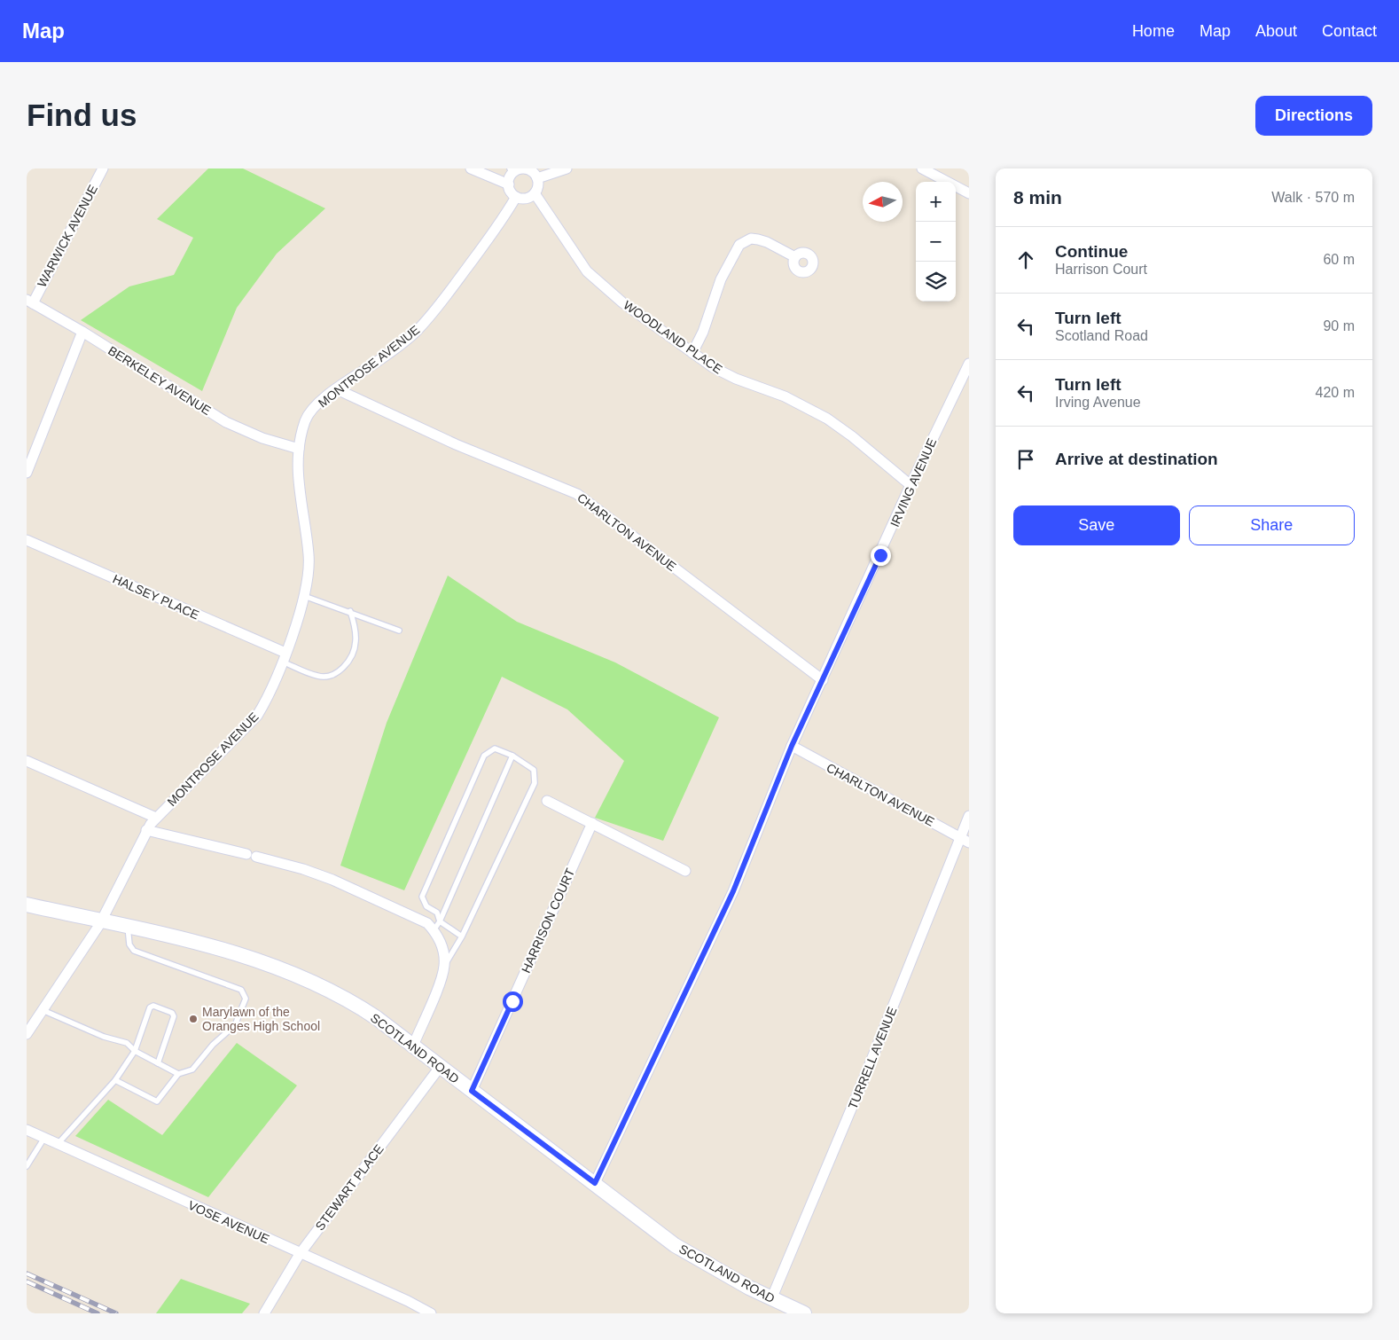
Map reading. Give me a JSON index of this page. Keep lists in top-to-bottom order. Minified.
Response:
{"streets":{"main road":["SCOTLAND ROAD"],"street":["WARWICK AVENUE","WOODLAND PLACE","MONTROSE AVENUE","BERKELEY AVENUE","IRVING AVENUE","CHARLTON AVENUE","HALSEY PLACE","HARRISON COURT","TURRELL AVENUE","STEWART PLACE","VOSE AVENUE"]},"crossings":[["WARWICK AVENUE","BERKELEY AVENUE"],["WOODLAND PLACE","MONTROSE AVENUE"],["WOODLAND PLACE","IRVING AVENUE"],["MONTROSE AVENUE","BERKELEY AVENUE"],["MONTROSE AVENUE","CHARLTON AVENUE"],["MONTROSE AVENUE","HALSEY PLACE"],["MONTROSE AVENUE","SCOTLAND ROAD"],["IRVING AVENUE","CHARLTON AVENUE"],["IRVING AVENUE","SCOTLAND ROAD"],["CHARLTON AVENUE","TURRELL AVENUE"],["HARRISON COURT","SCOTLAND ROAD"],["SCOTLAND ROAD","TURRELL AVENUE"],["SCOTLAND ROAD","STEWART PLACE"],["STEWART PLACE","VOSE AVENUE"]],"places":["Marylawn of the Oranges High School"],"north":"left","page":{"header":"Map","nav":["Home","Map","About","Contact"],"buttons":["Directions",["Save","Share"]],"title":"Find us","heading":["8 min","Walk · 570 m"],"map_buttons":["+","−"],"list":[["Continue","Harrison Court","60 m"],["Turn left","Scotland Road","90 m"],["Turn left","Irving Avenue","420 m"],"Arrive at destination"]}}
